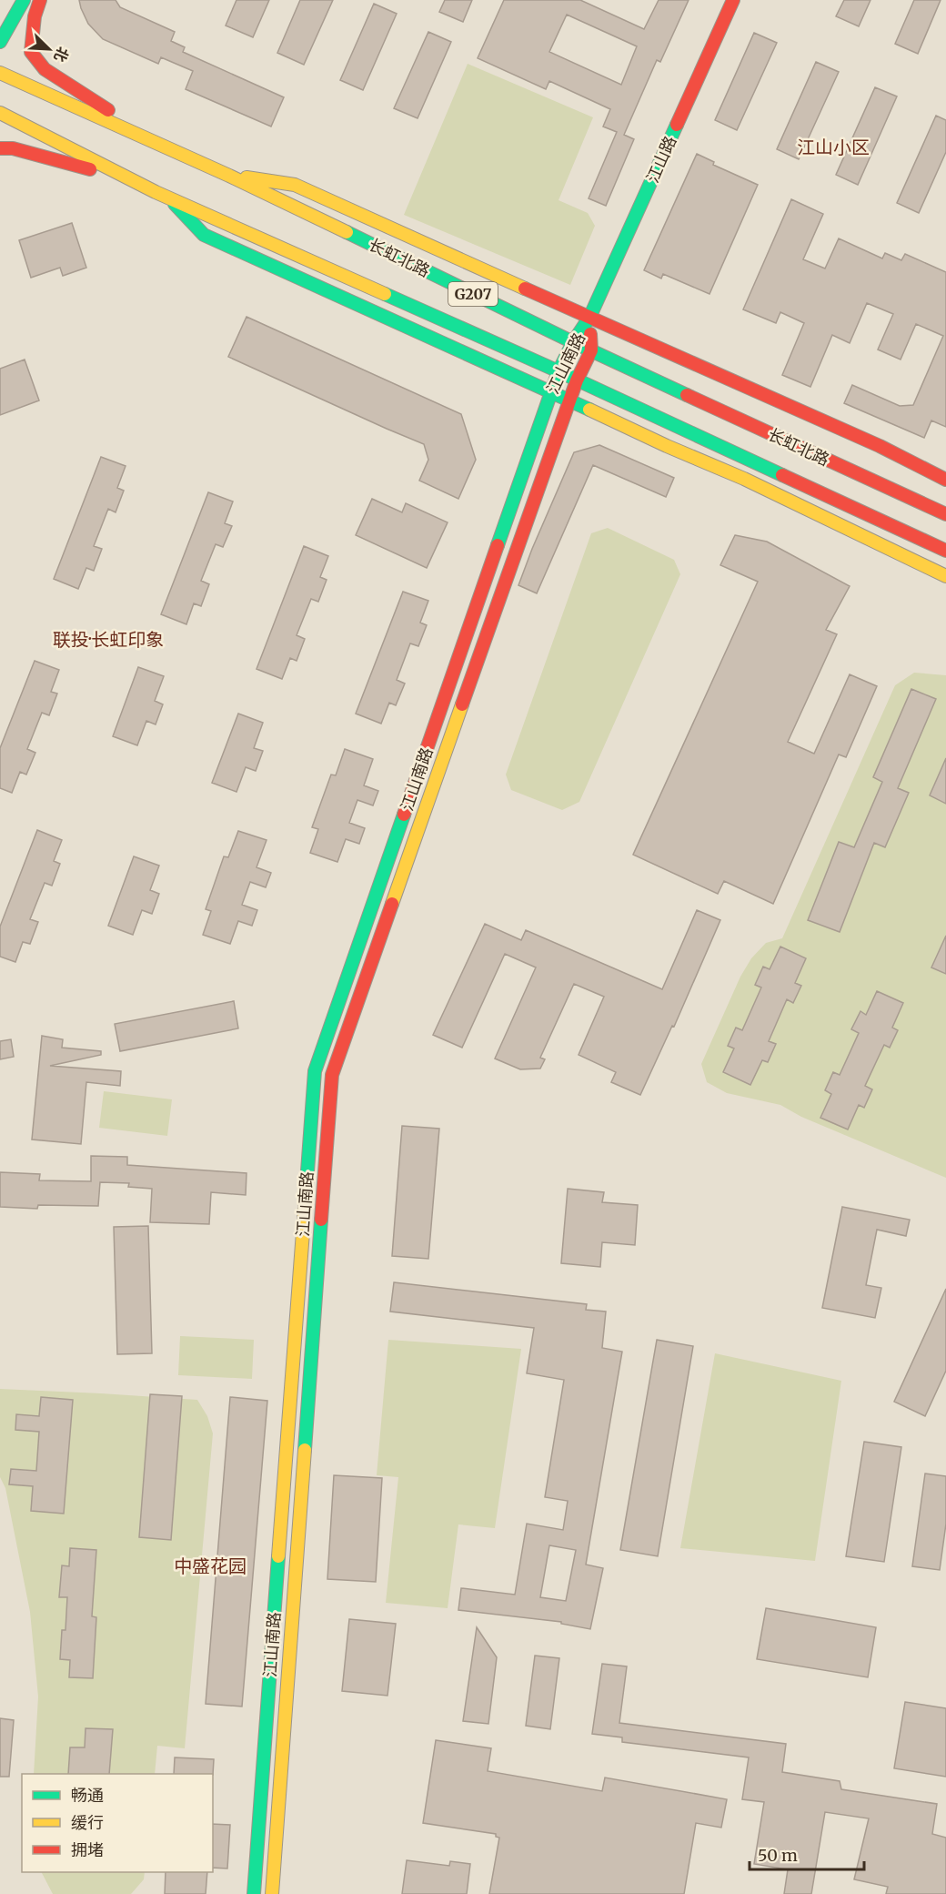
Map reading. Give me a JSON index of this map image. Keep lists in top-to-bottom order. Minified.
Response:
{"streets":{"main road":["江山路","长虹北路","G207","江山南路"]},"crossings":[["江山路","江山南路"],["长虹北路","江山南路"]],"districts":["江山小区","联投·长虹印象","中盛花园"],"legend":["畅通","缓行","拥堵"],"scale_bar":"50 m","north":"bottom right"}
